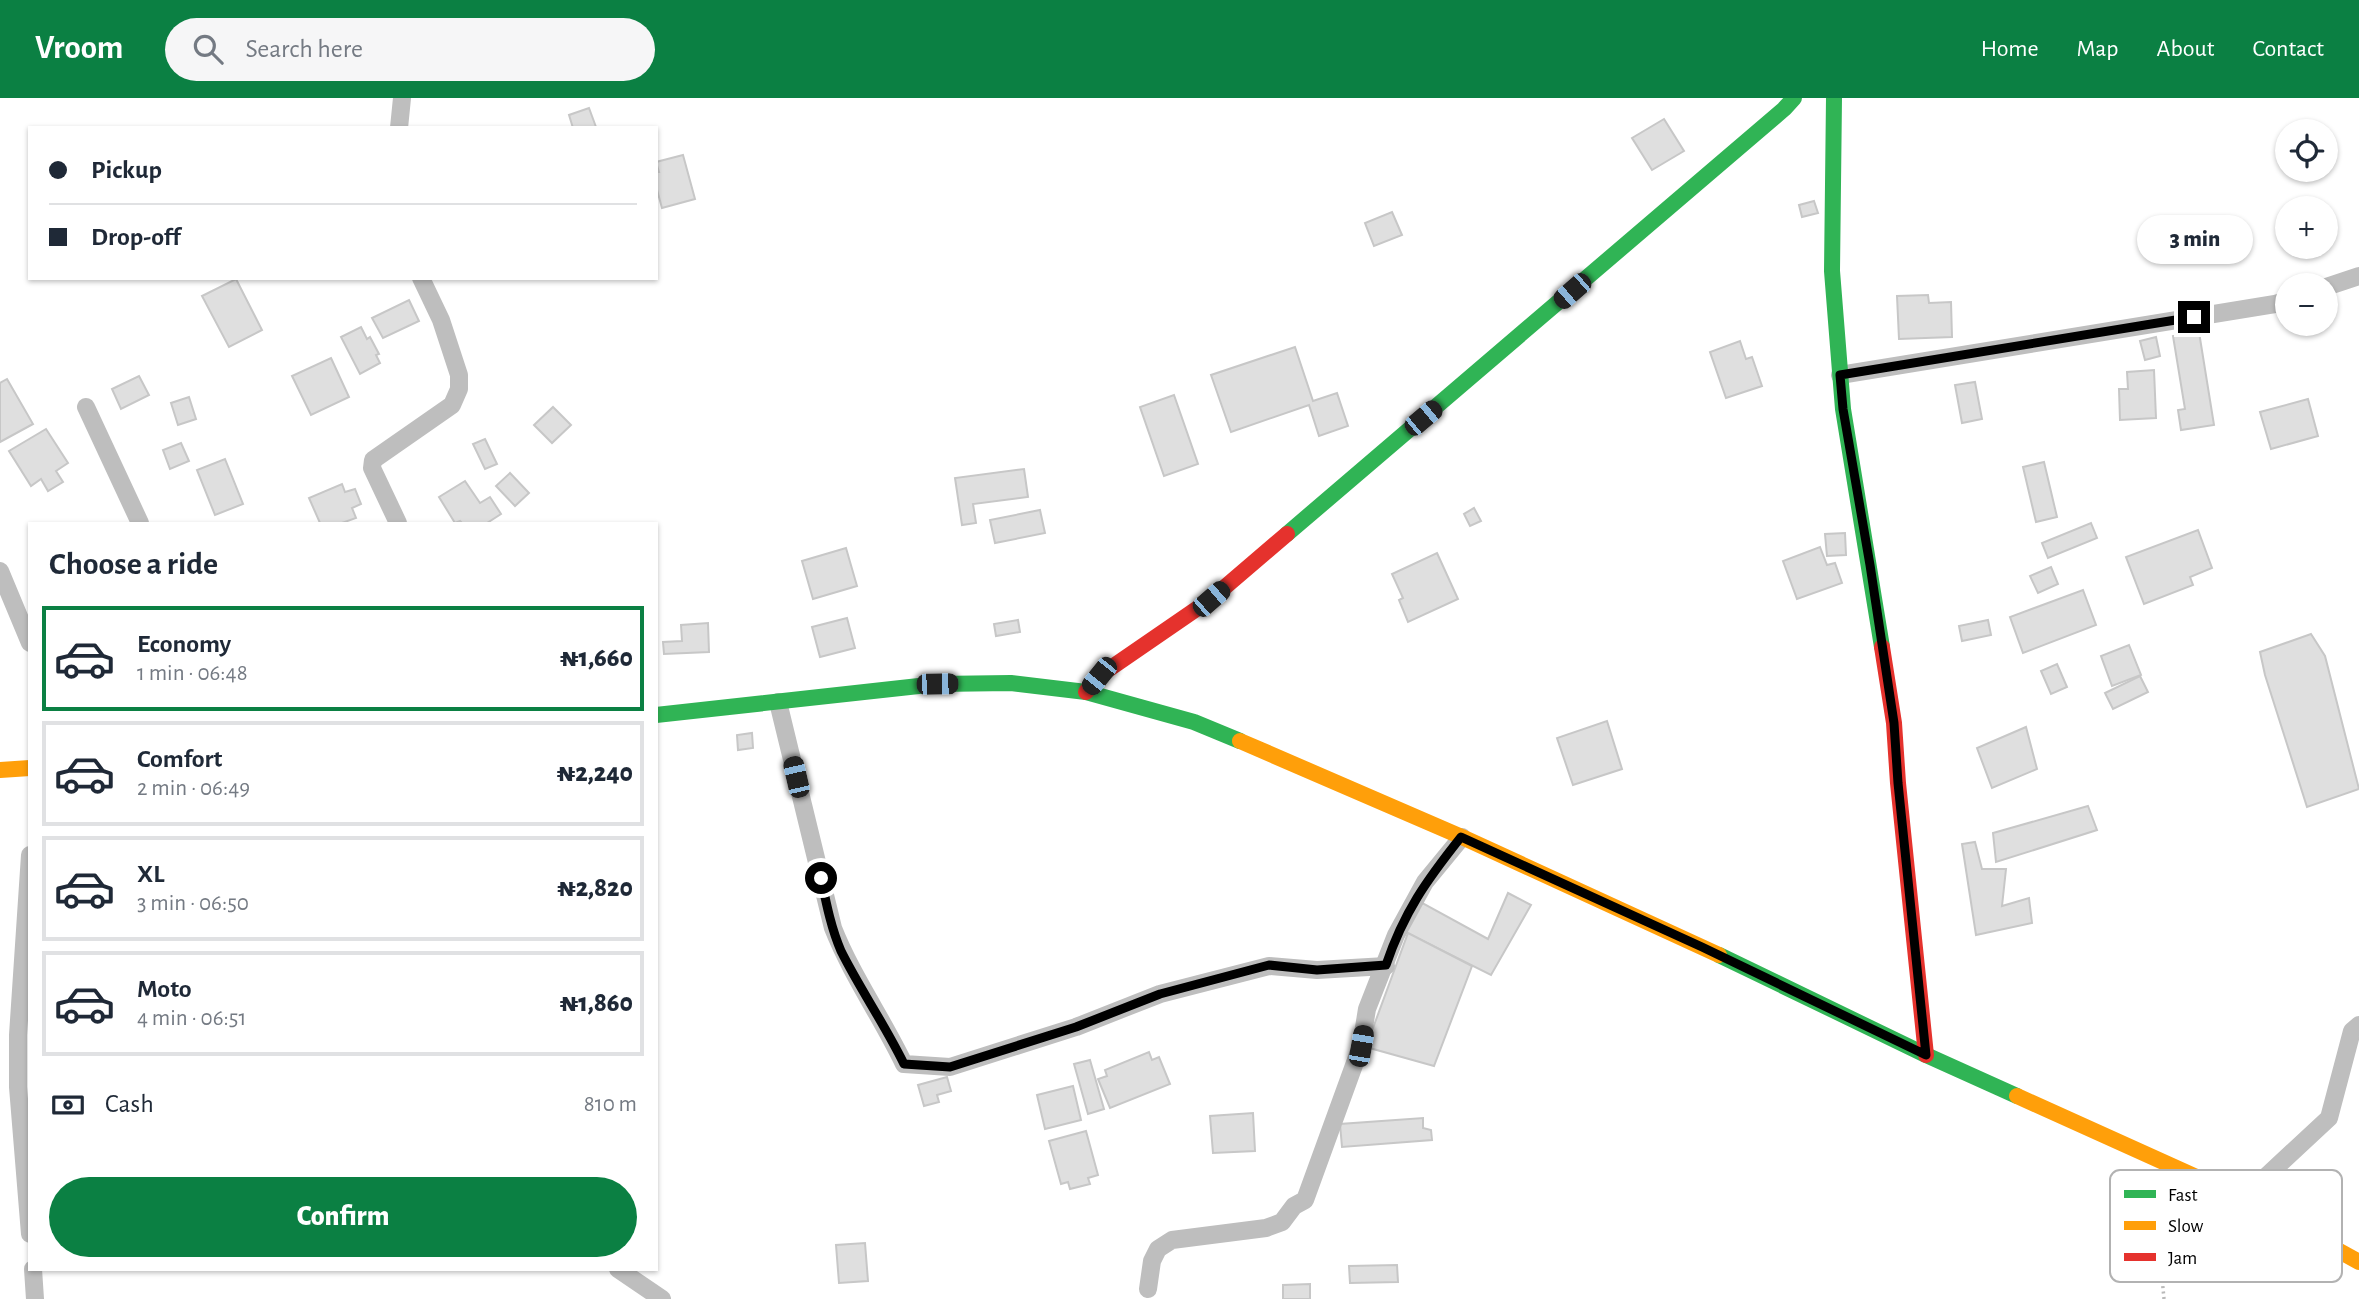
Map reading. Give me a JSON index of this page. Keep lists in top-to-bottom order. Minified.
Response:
{"legend":["Fast","Slow","Jam"],"page":{"header":"Vroom","search":"Search here","nav":["Home","Map","About","Contact"],"map_buttons":["+","−"],"banner":["Pickup","Drop-off"],"bubble":"3 min","heading":"Choose a ride","list":[{"name":"Economy","note":"1 min · 06:48","value":"₦1,660"},{"name":"Comfort","note":"2 min · 06:49","value":"₦2,240"},{"name":"XL","note":"3 min · 06:50","value":"₦2,820"},{"name":"Moto","note":"4 min · 06:51","value":"₦1,860"}],"pay":["Cash","810 m"],"buttons":"Confirm"}}
